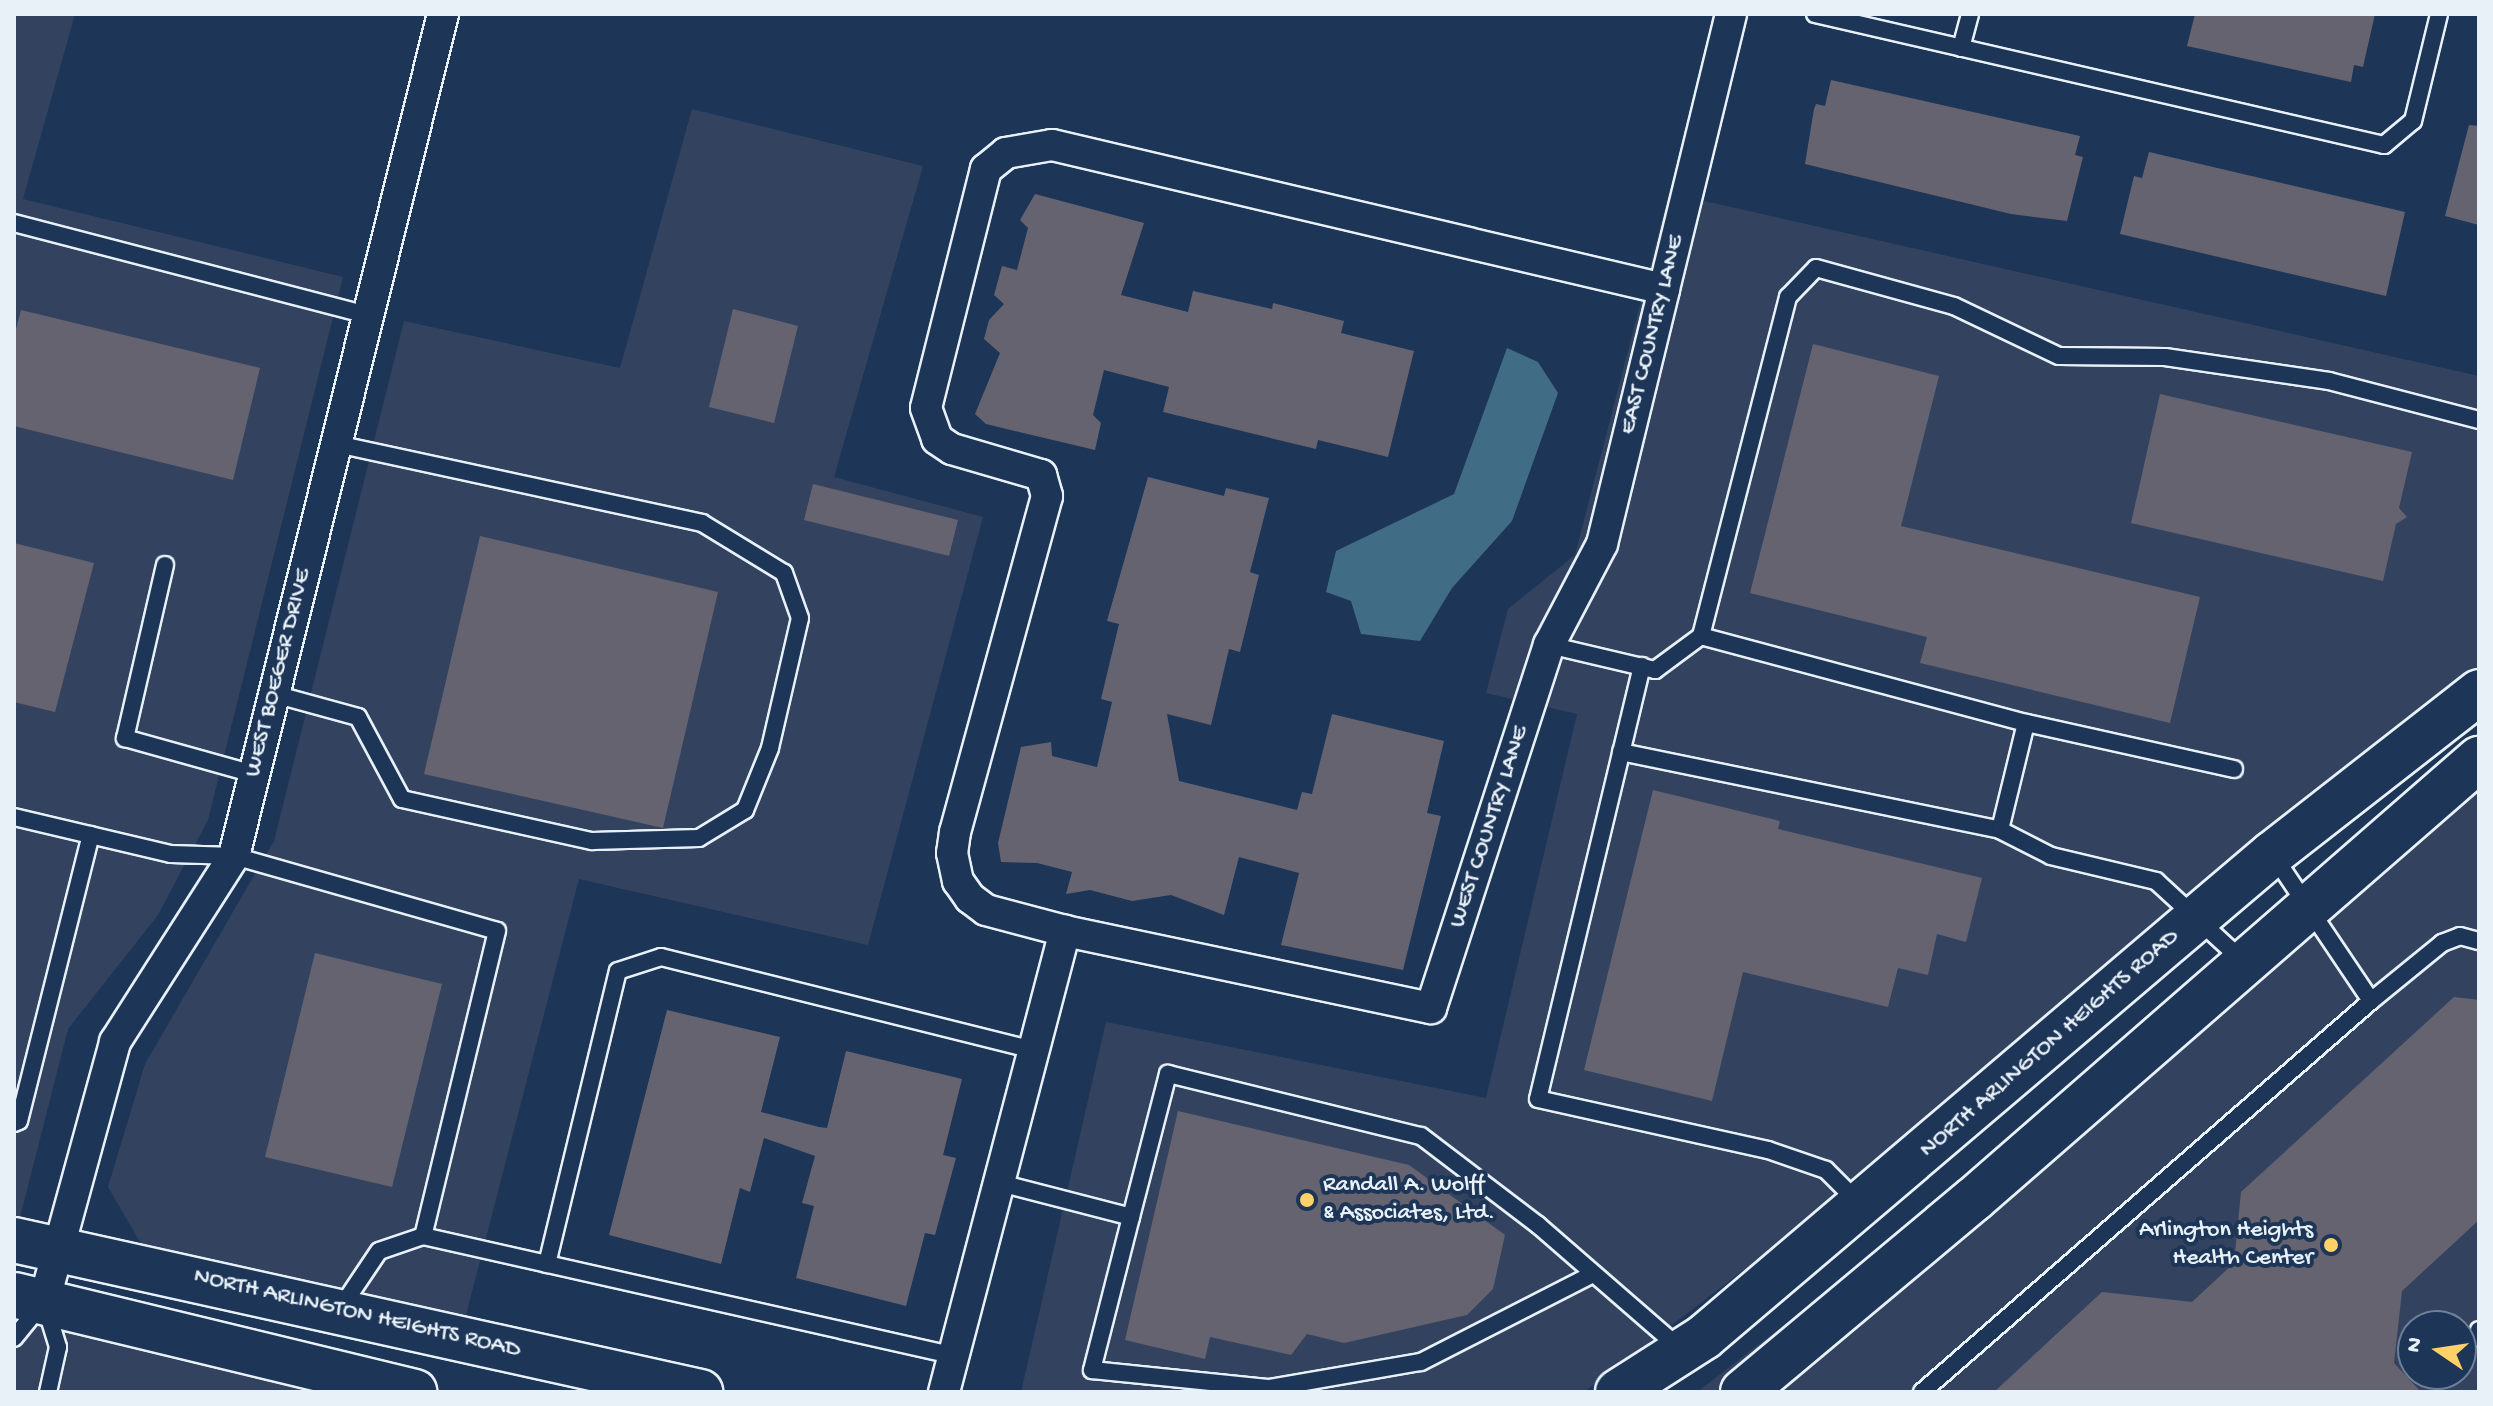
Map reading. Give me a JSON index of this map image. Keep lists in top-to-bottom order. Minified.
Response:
{"streets":{"main road":["NORTH ARLINGTON HEIGHTS ROAD"],"street":["EAST COUNTRY LANE","WEST BOEGER DRIVE","WEST COUNTRY LANE"]},"crossings":[["EAST COUNTRY LANE","WEST COUNTRY LANE"],["WEST BOEGER DRIVE","NORTH ARLINGTON HEIGHTS ROAD"]],"places":["Randall A. Wolff & Associates, Ltd.","Arlington Heights Health Center"],"north":"left"}
